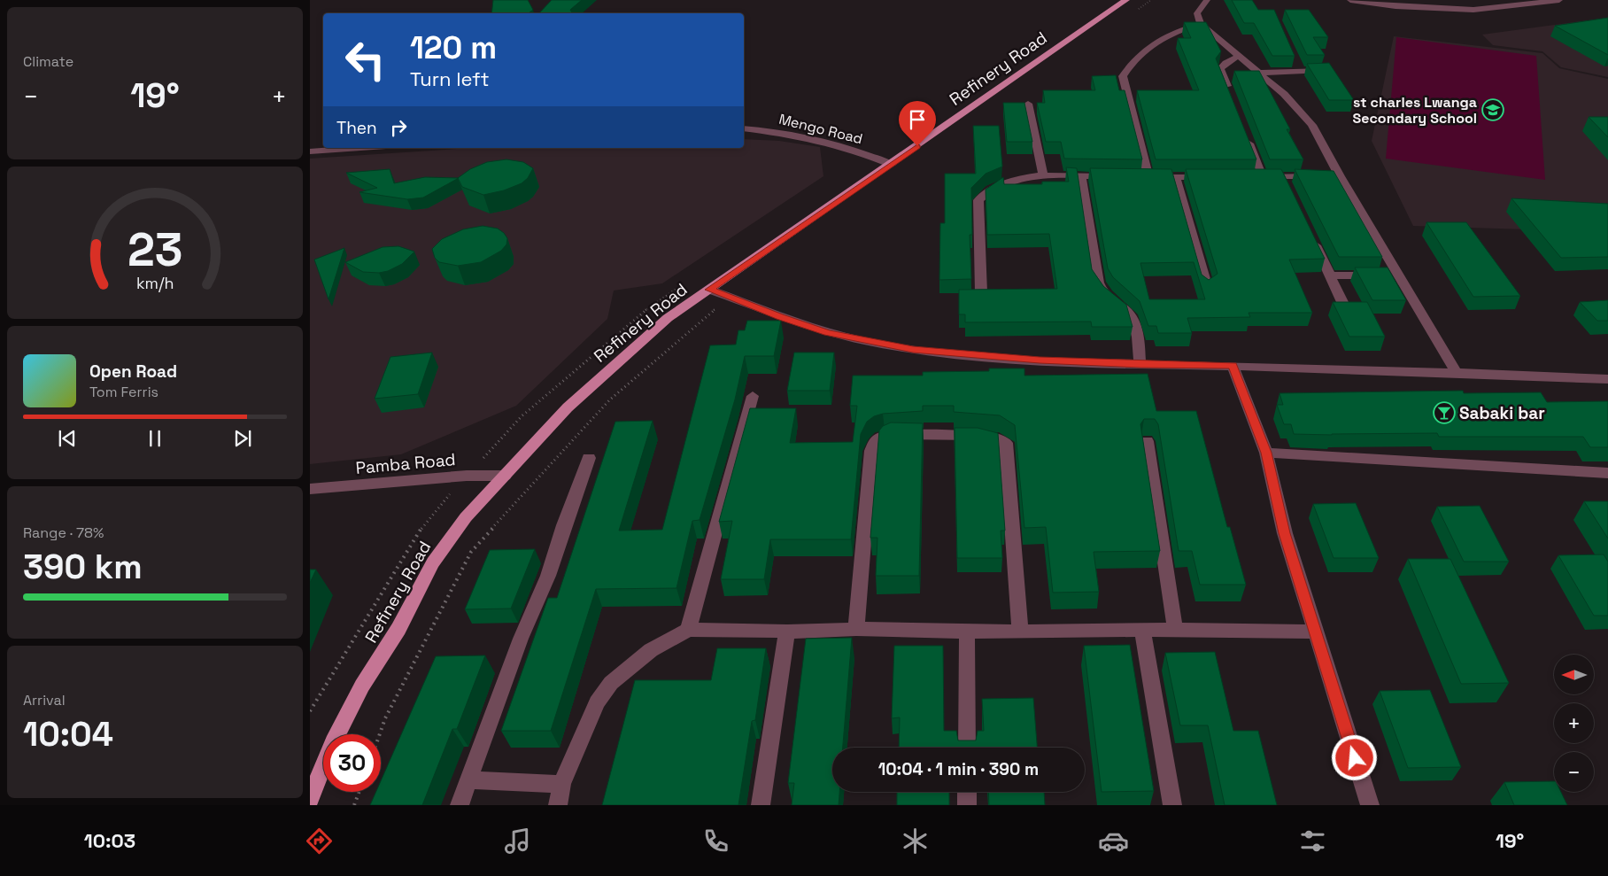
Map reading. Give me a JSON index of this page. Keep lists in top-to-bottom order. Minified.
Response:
{"streets":{"main road":["Refinery Road"],"street":["Mengo Road","Pamba Road"]},"crossings":[["Refinery Road","Mengo Road"],["Refinery Road","Pamba Road"]],"places":{"school or university":["st charles Lwanga Secondary School"],"bar":["Sabaki bar"]},"north":"left","page":{"tile":["Climate",["Range · 78%","390 km"],["Arrival","10:04"]],"turn":["120 m","Turn left"],"heat":["−","19°","+"],"then":"Then","song":["Open Road","Tom Ferris"],"map_buttons":["+","−"],"limit":"30","trip":"10:04 · 1 min · 390 m","tabs":["10:03","19°"],"gauge":["23","km/h"]}}
